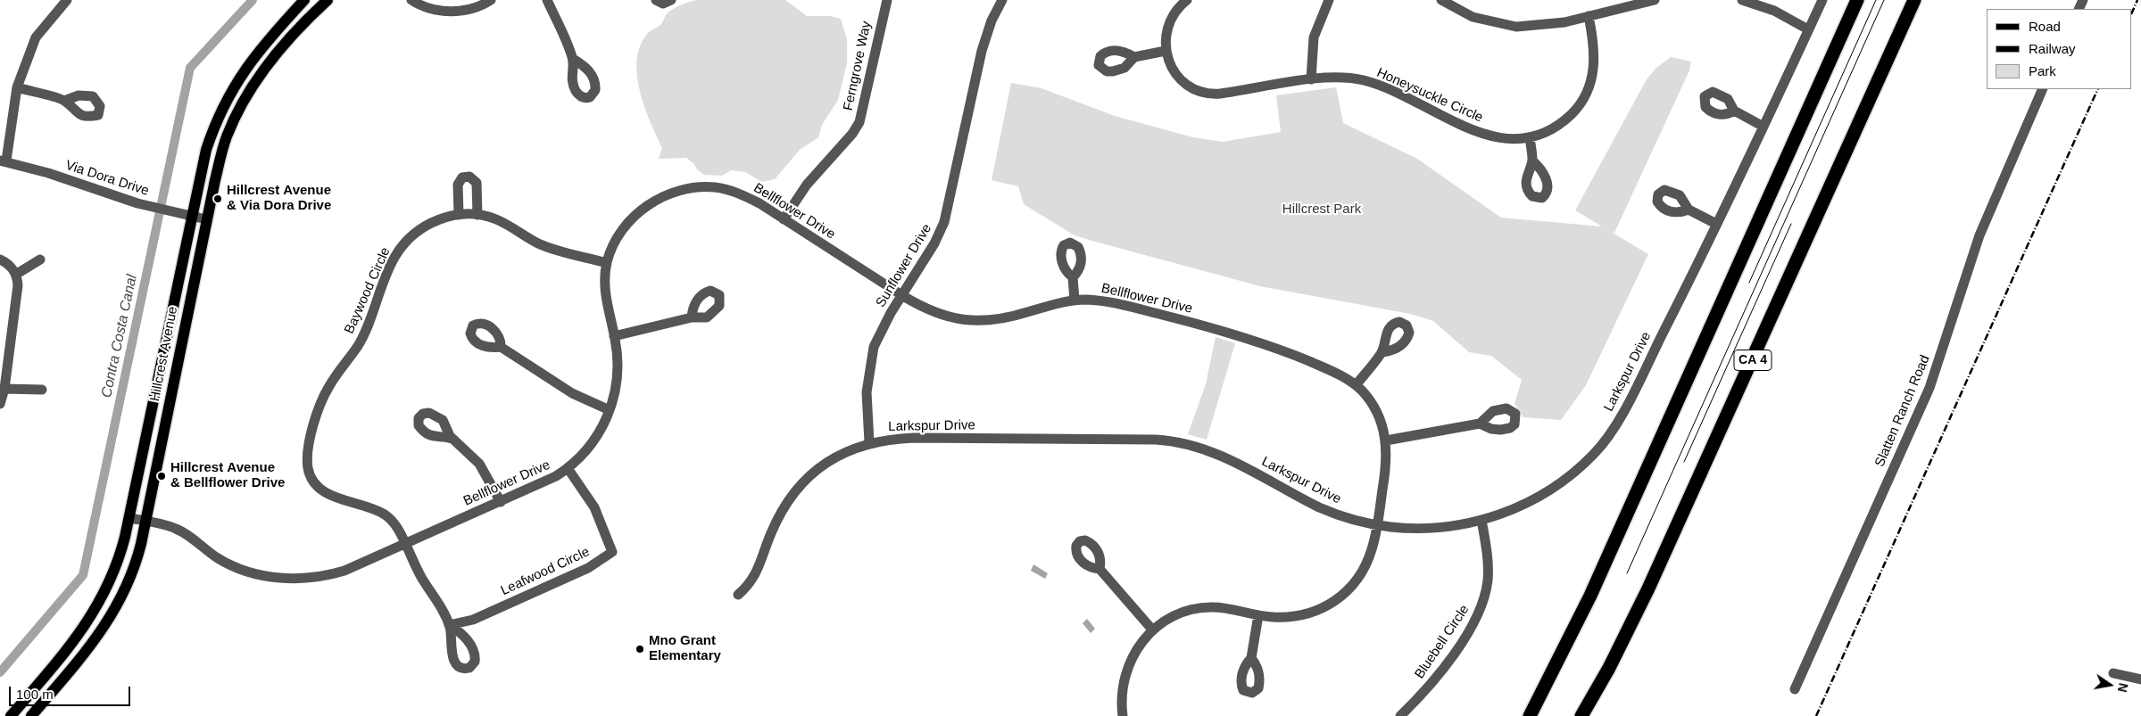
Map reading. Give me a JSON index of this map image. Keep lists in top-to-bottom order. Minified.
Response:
{"streets":{"highway":["CA 4"],"main road":["Hillcrest Avenue"],"street":["Ferngrove Way","Honeysuckle Circle","Via Dora Drive","Bellflower Drive","Sunflower Drive","Baywood Circle","Larkspur Drive","Slatten Ranch Road","Leafwood Circle","Bluebell Circle"]},"crossings":[["Ferngrove Way","Bellflower Drive"],["Via Dora Drive","Hillcrest Avenue"],["Bellflower Drive","Sunflower Drive"],["Bellflower Drive","Baywood Circle"],["Bellflower Drive","Hillcrest Avenue"],["Bellflower Drive","Larkspur Drive"],["Bellflower Drive","Leafwood Circle"],["Sunflower Drive","Larkspur Drive"],["Baywood Circle","Leafwood Circle"],["Larkspur Drive","Bluebell Circle"]],"water":["Contra Costa Canal"],"parks":["Hillcrest Park"],"places":["Hillcrest Avenue & Via Dora Drive","Hillcrest Avenue & Bellflower Drive","Mno Grant Elementary"],"legend":["Road","Railway","Park"],"scale_bar":"100 m","north":"right"}
